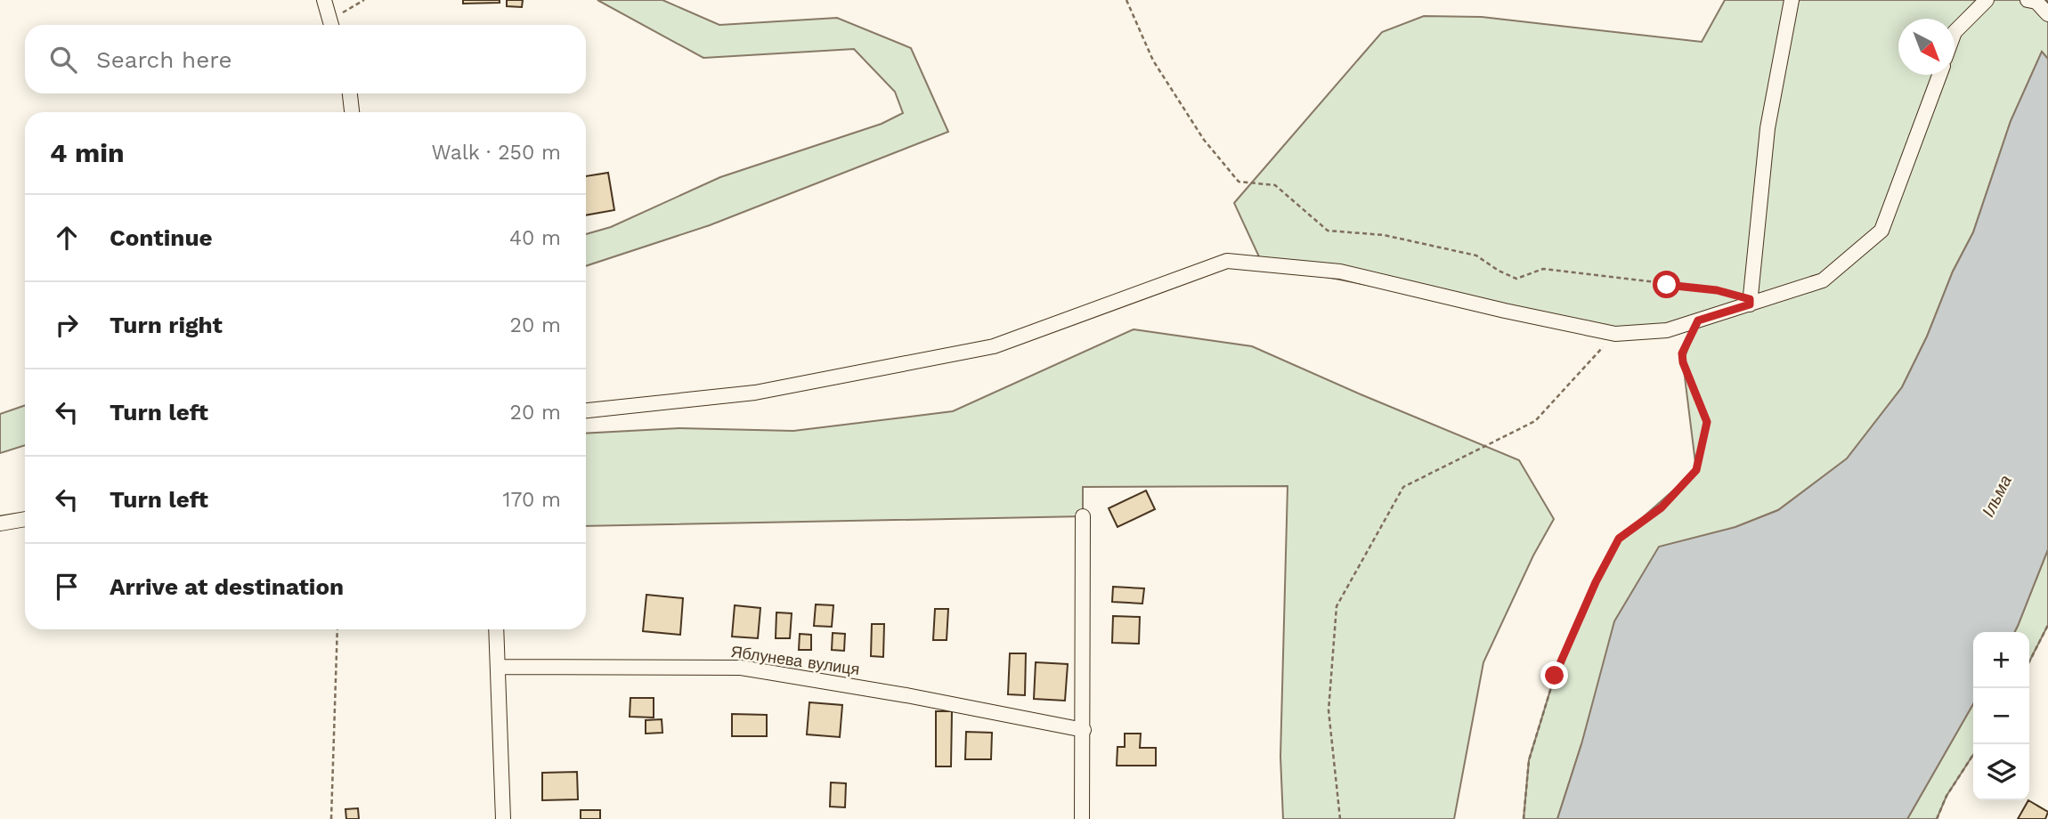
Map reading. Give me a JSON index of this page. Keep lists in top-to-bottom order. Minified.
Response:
{"streets":{"street":["Яблунева вулиця"]},"water":["Ільма"],"north":"bottom right","page":{"search":"Search here","heading":["4 min","Walk · 250 m"],"list":[["Continue","40 m"],["Turn right","20 m"],["Turn left","20 m"],["Turn left","170 m"],"Arrive at destination"],"map_buttons":["+","−"]}}
